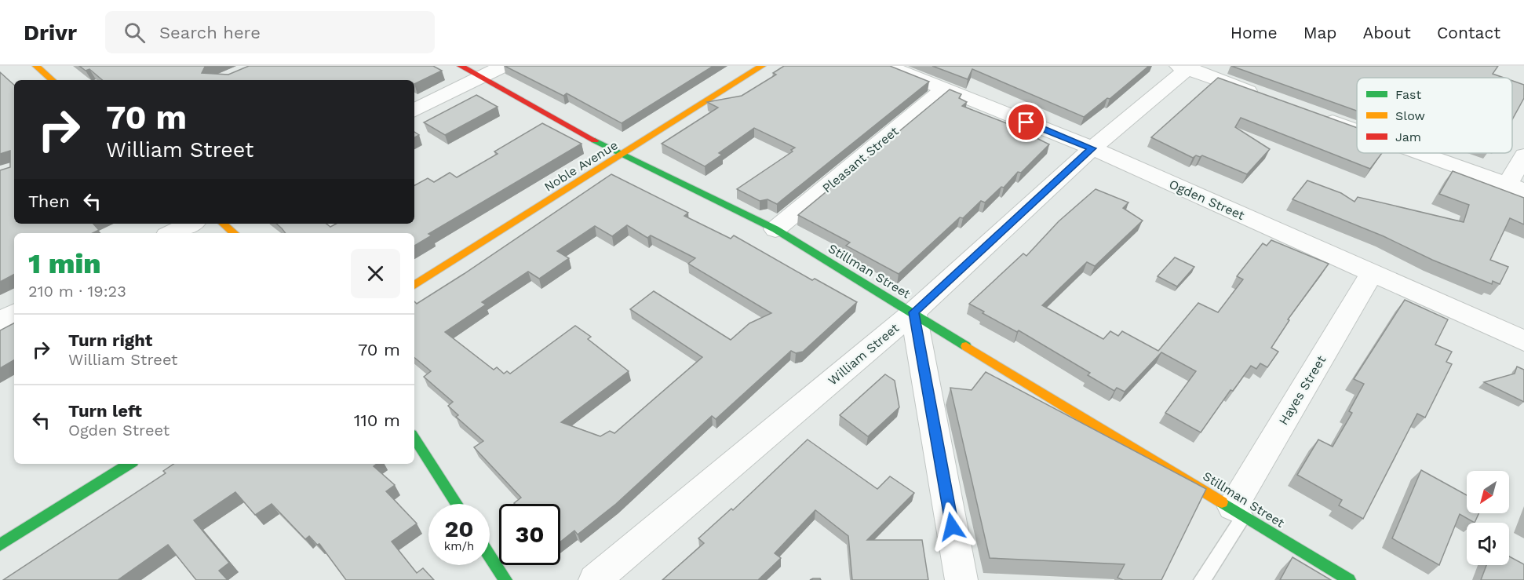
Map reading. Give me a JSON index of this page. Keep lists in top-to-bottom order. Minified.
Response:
{"streets":{"street":["Pleasant Street","Noble Avenue","Ogden Street","Stillman Street","William Street","Hayes Street"]},"crossings":[["Pleasant Street","Ogden Street"],["Pleasant Street","Stillman Street"],["Noble Avenue","Stillman Street"],["Ogden Street","William Street"],["Ogden Street","Hayes Street"],["Stillman Street","William Street"],["Stillman Street","Hayes Street"]],"legend":["Fast","Slow","Jam"],"north":"bottom left","page":{"header":"Drivr","search":"Search here","nav":["Home","Map","About","Contact"],"turn":["70 m","William Street"],"then":"Then","heading":["1 min","210 m · 19:23"],"list":[{"name":"Turn right","note":"William Street","value":"70 m"},{"name":"Turn left","note":"Ogden Street","value":"110 m"}],"speed":"20 km/h","limit":"30"}}
